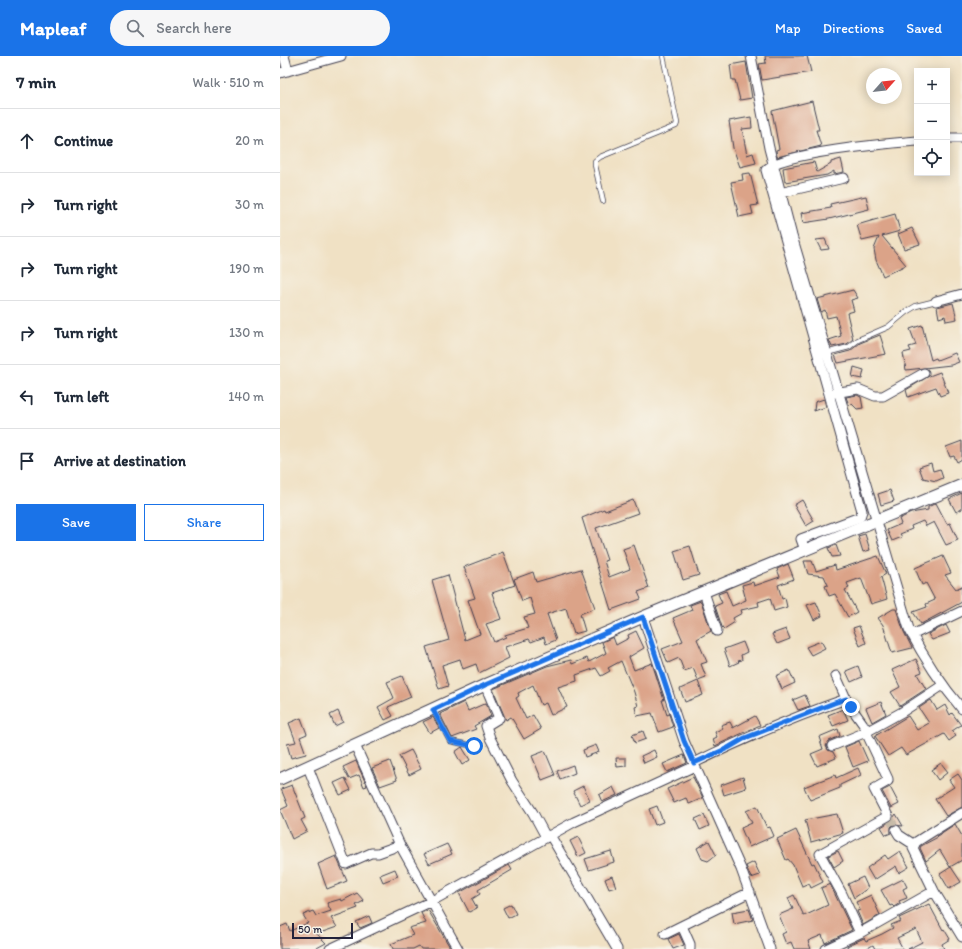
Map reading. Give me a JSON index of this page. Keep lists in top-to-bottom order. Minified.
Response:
{"scale_bar":"50 m","north":"top right","page":{"header":"Mapleaf","search":"Search here","nav":["Map","Directions","Saved"],"heading":["7 min","Walk · 510 m"],"map_buttons":["+","−"],"list":[["Continue","20 m"],["Turn right","30 m"],["Turn right","190 m"],["Turn right","130 m"],["Turn left","140 m"],"Arrive at destination"],"buttons":["Save","Share"],"scale":"50 m"}}
